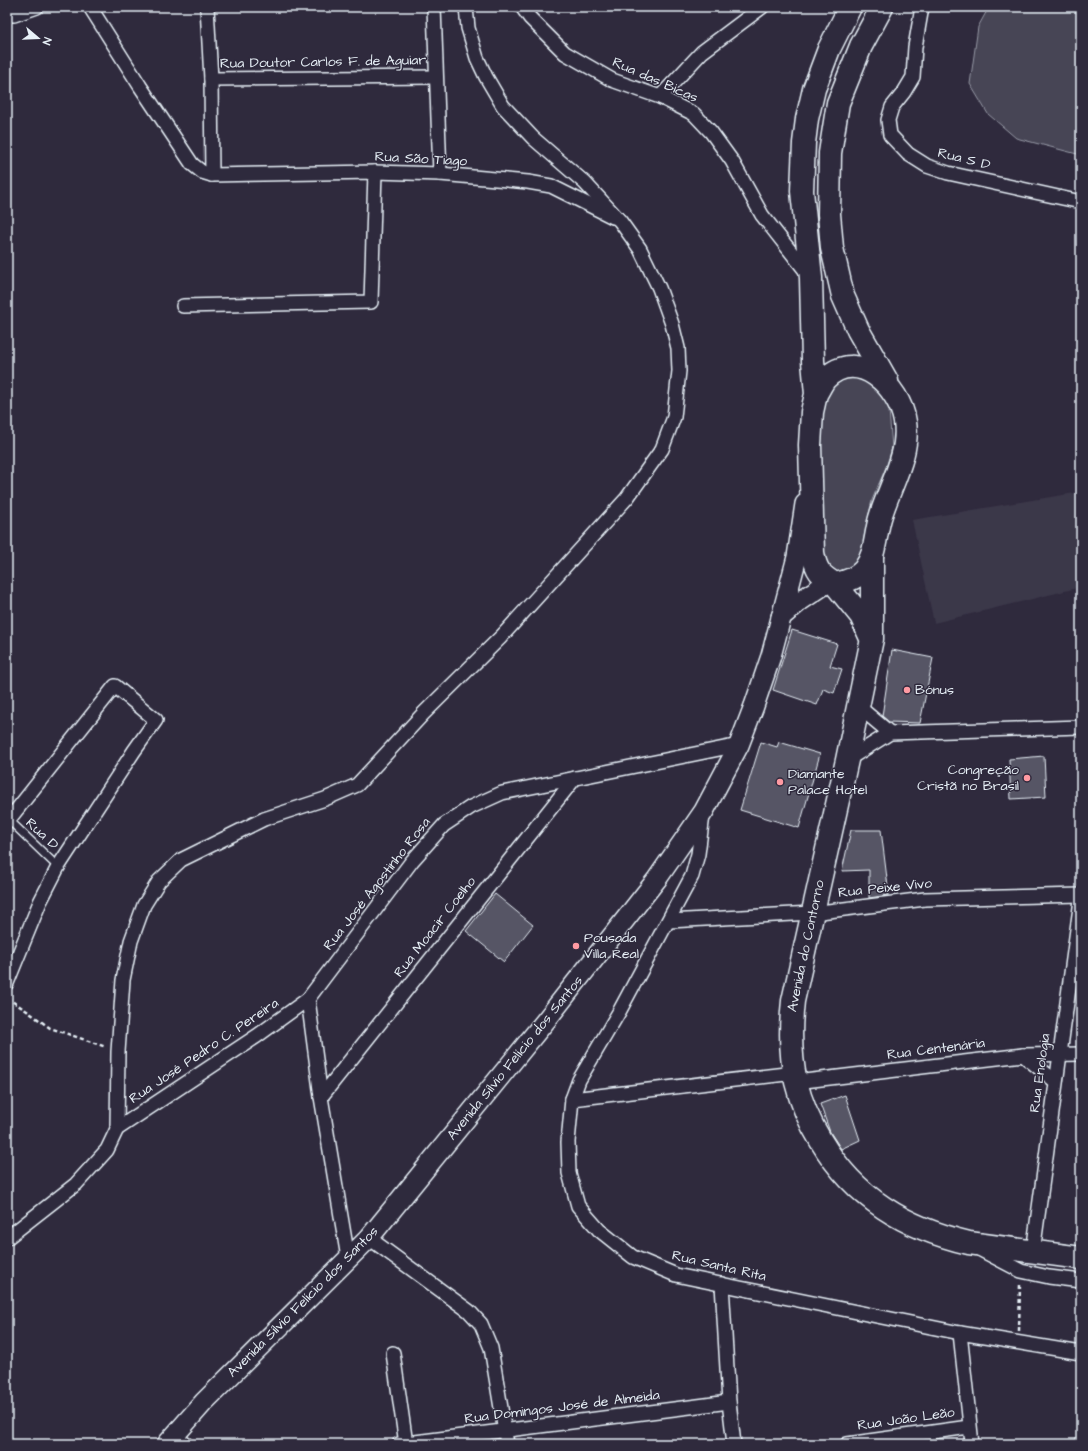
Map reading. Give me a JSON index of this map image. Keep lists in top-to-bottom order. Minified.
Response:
{"streets":{"highway":["Avenida do Contorno"],"main road":["Avenida Sílvio Felício dos Santos"],"street":["Rua Doutor Carlos F. de Aguiar","Rua das Bicas","Rua São Tiago","Rua S D","Rua José Agostinho Rosa","Rua Peixe Vivo","Rua Moacir Coelho","Rua Centenária","Rua José Pedro C. Pereira","Rua Enologia","Rua Santa Rita","Rua Domingos José de Almeida","Rua João Leão"],"lane":["Rua D"]},"crossings":[["Rua José Agostinho Rosa","Rua Moacir Coelho"],["Rua José Agostinho Rosa","Rua José Pedro C. Pereira"],["Rua José Agostinho Rosa","Avenida Sílvio Felício dos Santos"],["Rua Peixe Vivo","Avenida do Contorno"],["Rua Peixe Vivo","Rua Santa Rita"],["Avenida do Contorno","Rua Centenária"],["Avenida do Contorno","Rua Enologia"],["Rua Centenária","Rua Enologia"],["Rua Centenária","Rua Santa Rita"],["Avenida Sílvio Felício dos Santos","Rua Santa Rita"]],"places":["Bónus","Congreção Cristã no Brasil","Diamante Palace Hotel","Pousada Villa Real"],"north":"right"}
